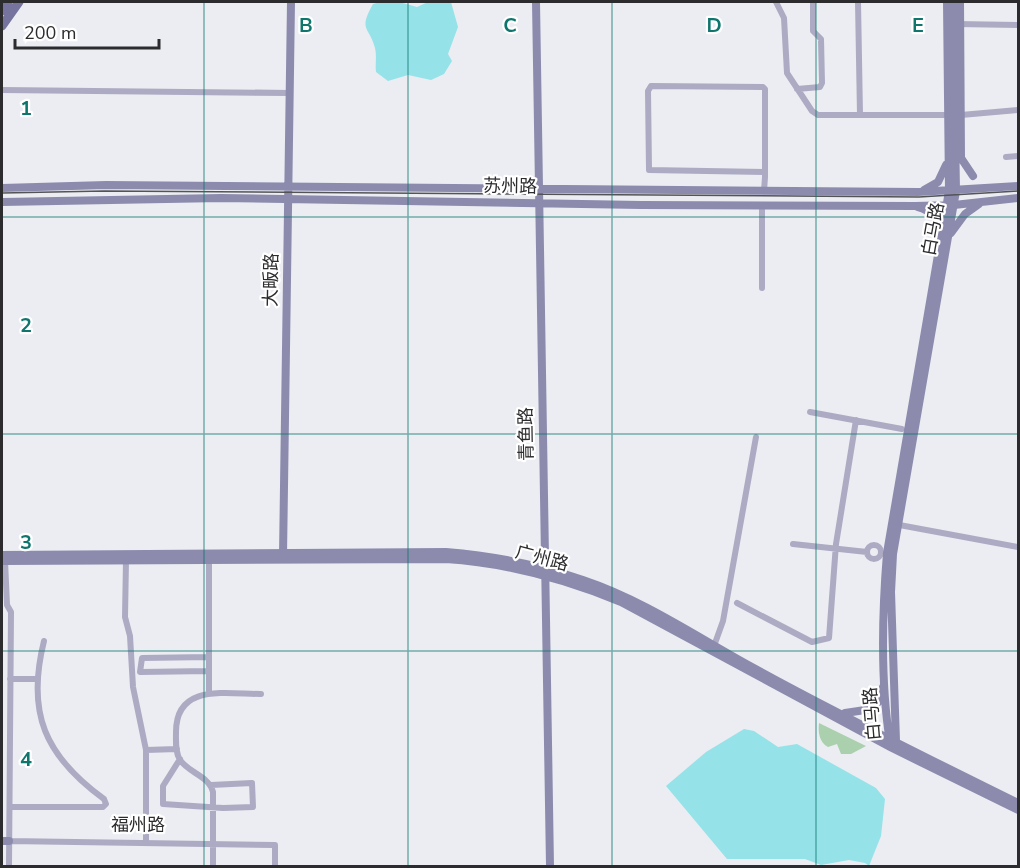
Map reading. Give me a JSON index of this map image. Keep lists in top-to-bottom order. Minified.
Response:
{"streets":{"main road":["苏州路","白马路","大畈路","青鱼路","广州路"],"street":["福州路"]},"crossings":[["苏州路","白马路"],["苏州路","大畈路"],["苏州路","青鱼路"],["白马路","广州路"],["大畈路","广州路"],["青鱼路","广州路"]],"scale_bar":"200 m","grid":{"columns":["B","C","D","E"],"rows":["1","2","3","4"]}}
